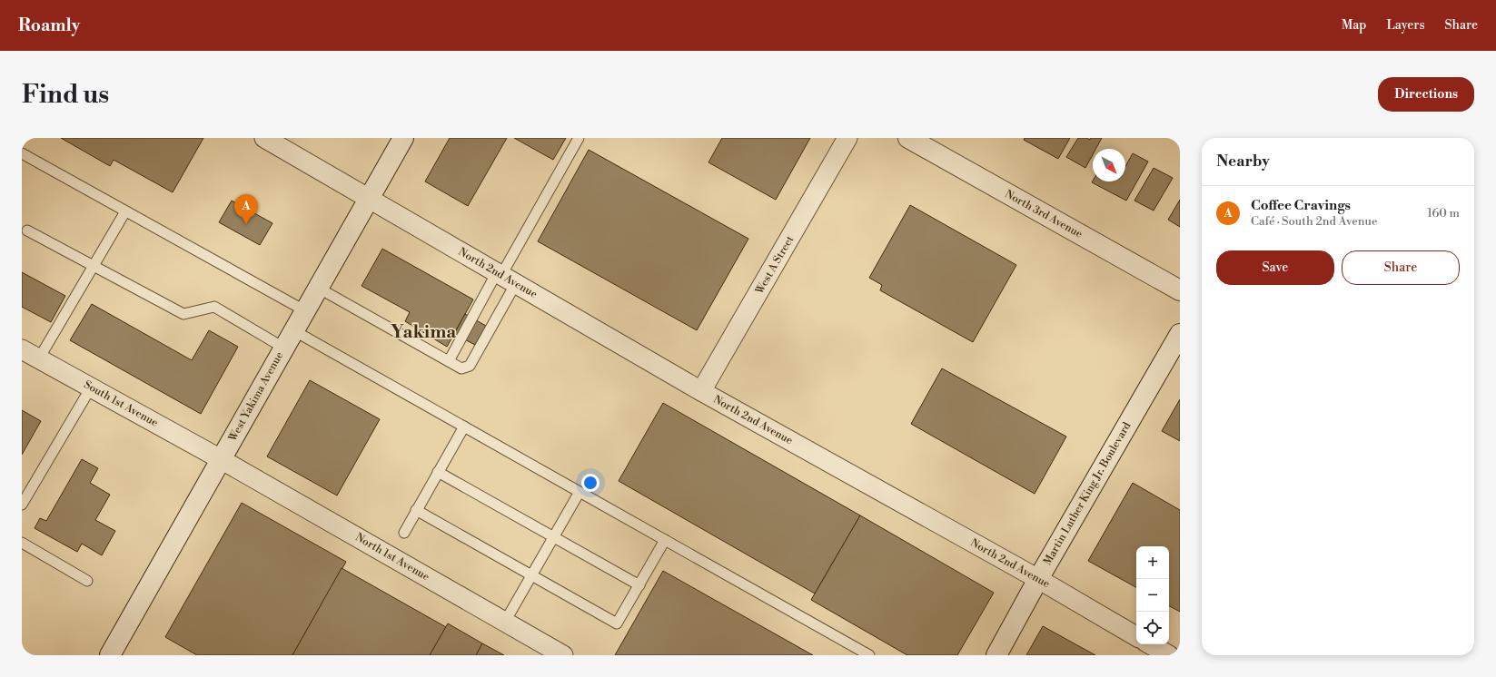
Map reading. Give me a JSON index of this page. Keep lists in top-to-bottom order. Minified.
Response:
{"streets":{"main road":["North 3rd Avenue","West Yakima Avenue","Martin Luther King Jr. Boulevard"],"street":["West A Street","North 2nd Avenue","South 1st Avenue","North 1st Avenue"]},"crossings":[["West A Street","North 2nd Avenue"],["North 2nd Avenue","West Yakima Avenue"],["North 2nd Avenue","Martin Luther King Jr. Boulevard"],["West Yakima Avenue","South 1st Avenue"],["West Yakima Avenue","North 1st Avenue"],["South 1st Avenue","North 1st Avenue"]],"districts":["Yakima"],"north":"bottom right","page":{"header":"Roamly","nav":["Map","Layers","Share"],"buttons":["Directions",["Save","Share"]],"title":"Find us","heading":"Nearby","list":[{"mark":"A","name":"Coffee Cravings","note":"Café · South 2nd Avenue","value":"160 m"}],"pins":"A","map_buttons":["+","−"]}}
